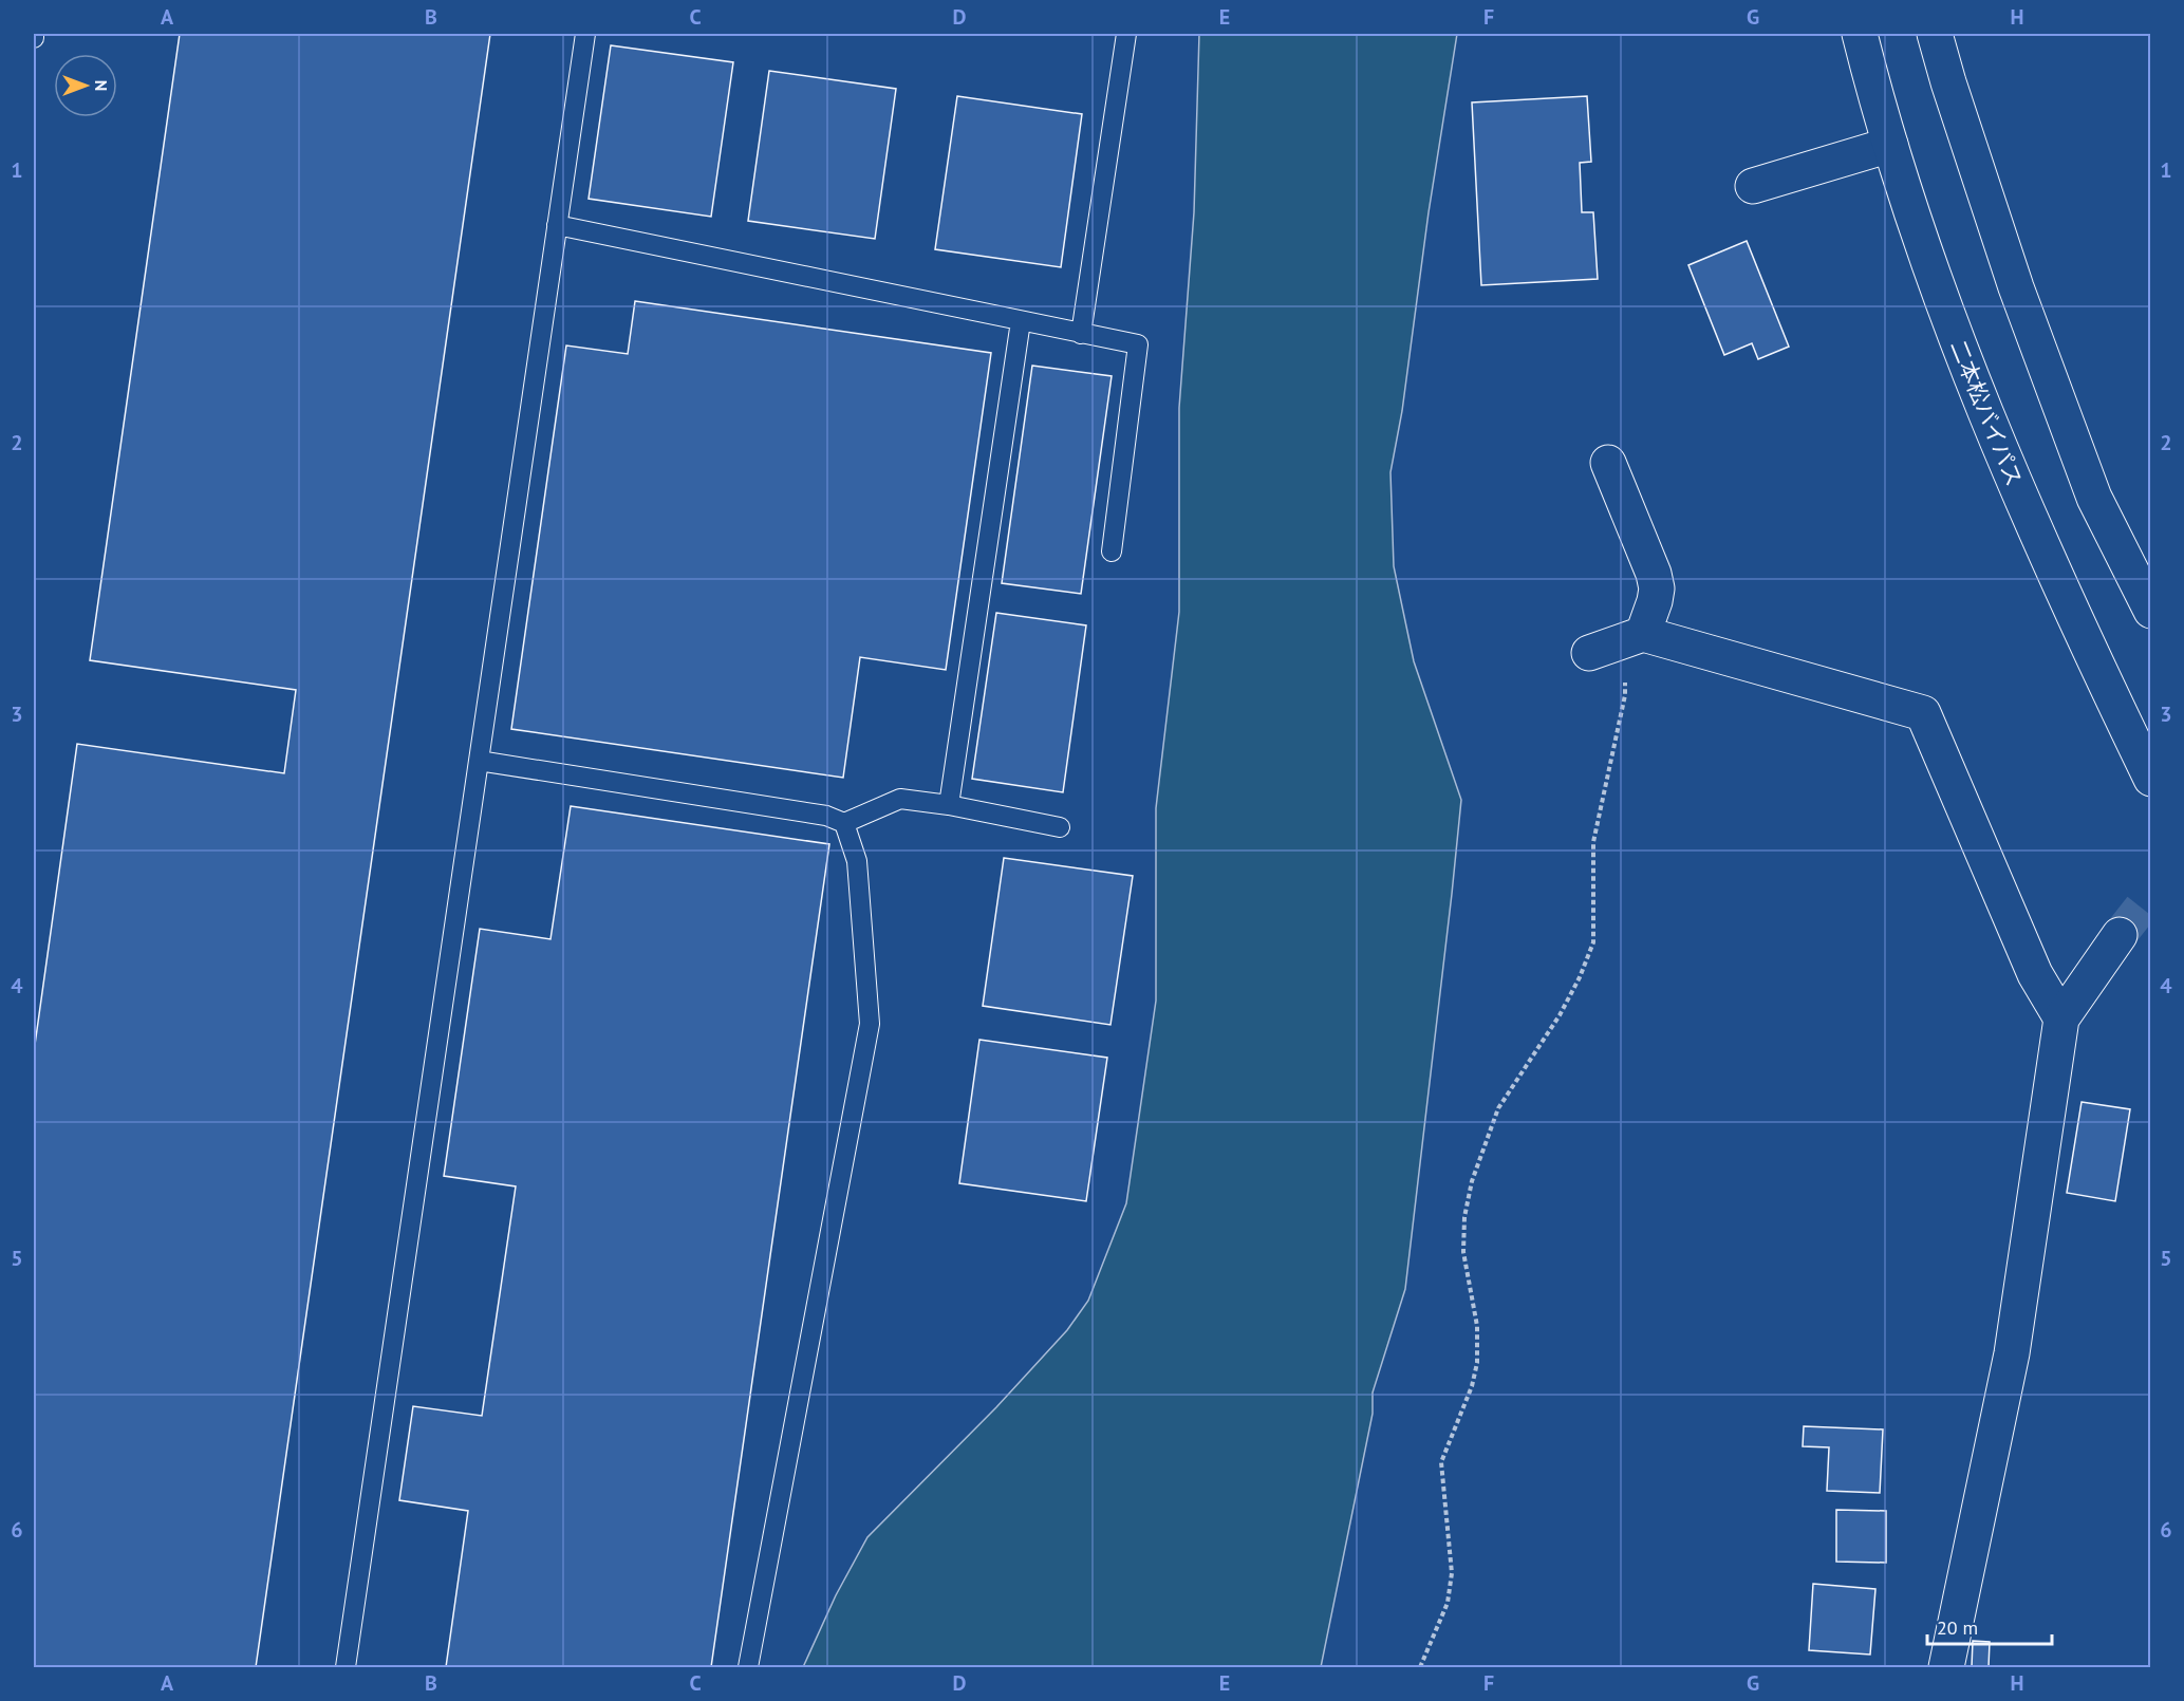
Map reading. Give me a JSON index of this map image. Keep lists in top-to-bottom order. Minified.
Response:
{"streets":{"main road":["二本松バイパス"]},"scale_bar":"20 m","north":"right","grid":{"columns":["A","B","C","D","E","F","G","H"],"rows":["1","2","3","4","5","6"]}}
